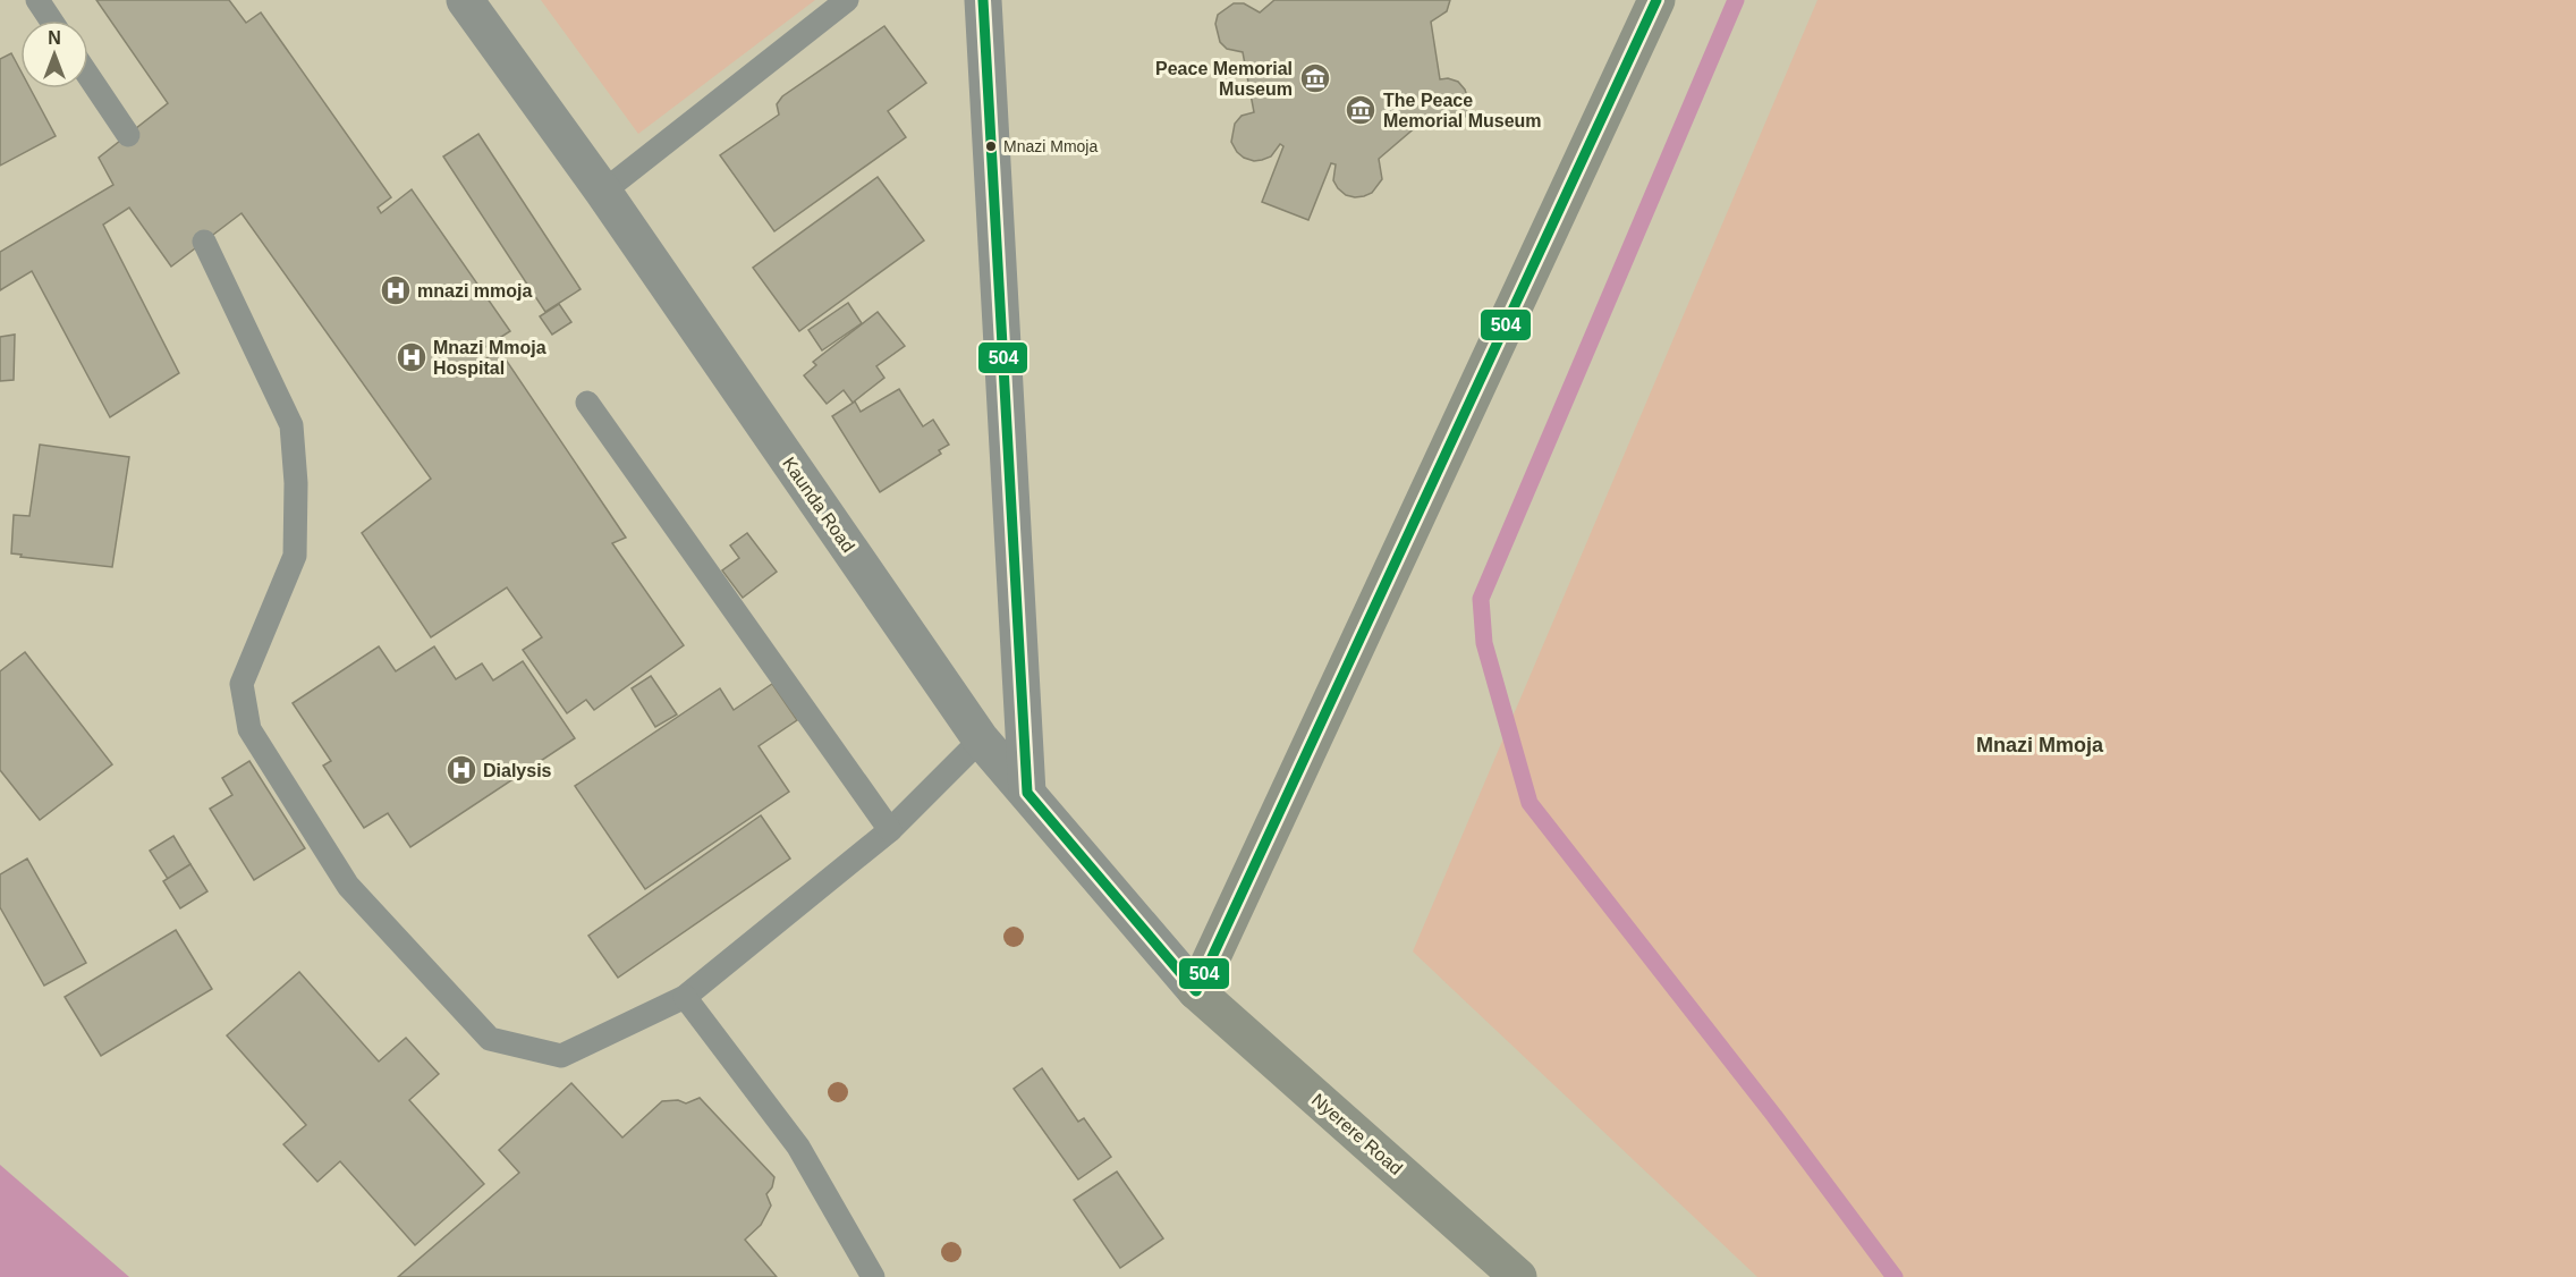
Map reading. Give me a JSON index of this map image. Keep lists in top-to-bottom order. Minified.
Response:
{"streets":{"main road":["Nyerere Road"],"street":["Kaunda Road"]},"crossings":[["Kaunda Road","Nyerere Road"]],"districts":["Mnazi Mmoja"],"places":{"museum":["Peace Memorial Museum","The Peace Memorial Museum"],"other":["Mnazi Mmoja"],"hospital":["mnazi mmoja","Mnazi Mmoja Hospital","Dialysis"]},"lines":["transit line 504"],"north":"top"}
